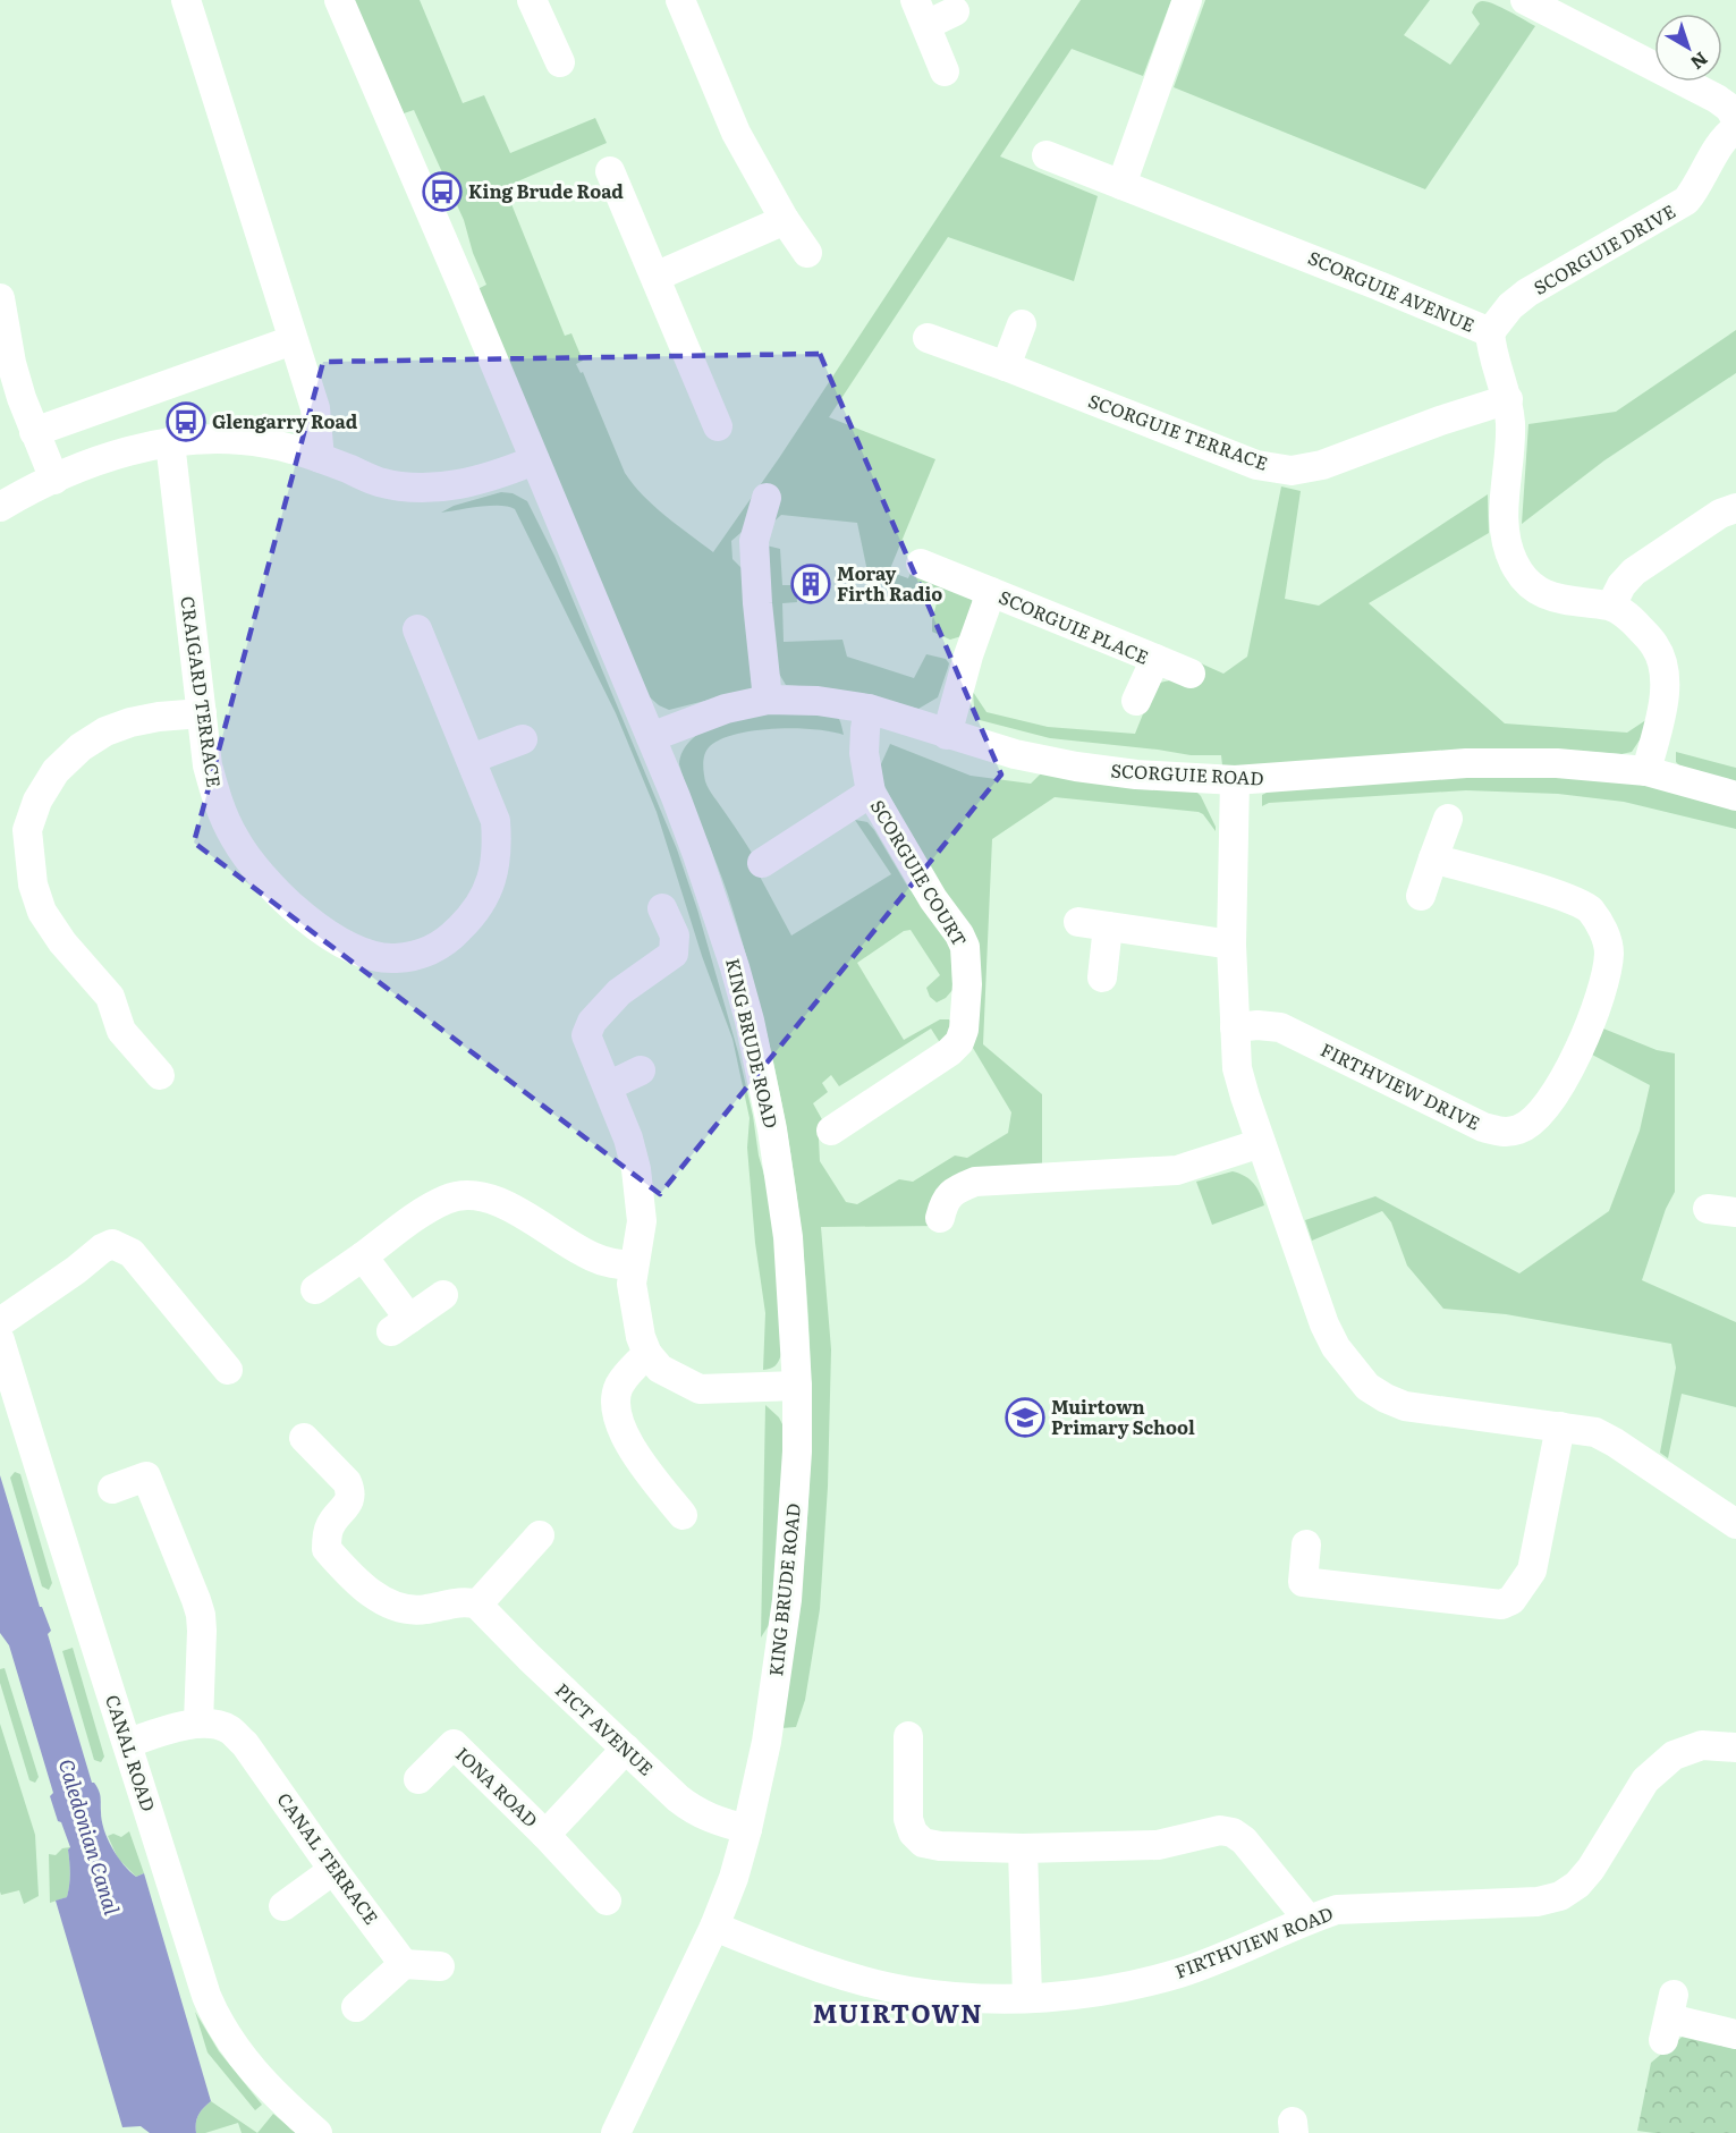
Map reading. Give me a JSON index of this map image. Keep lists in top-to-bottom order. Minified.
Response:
{"streets":{"street":["SCORGUIE DRIVE","SCORGUIE AVENUE","SCORGUIE TERRACE","SCORGUIE PLACE","CRAIGARD TERRACE","SCORGUIE ROAD","SCORGUIE COURT","KING BRUDE ROAD","FIRTHVIEW DRIVE","PICT AVENUE","CANAL ROAD","IONA ROAD","CANAL TERRACE","FIRTHVIEW ROAD"]},"crossings":[["SCORGUIE DRIVE","SCORGUIE AVENUE"],["SCORGUIE AVENUE","SCORGUIE TERRACE"],["SCORGUIE PLACE","SCORGUIE ROAD"],["SCORGUIE ROAD","SCORGUIE COURT"],["SCORGUIE ROAD","KING BRUDE ROAD"],["KING BRUDE ROAD","PICT AVENUE"],["KING BRUDE ROAD","FIRTHVIEW ROAD"],["PICT AVENUE","IONA ROAD"]],"districts":["MUIRTOWN"],"water":["Caledonian Canal"],"places":{"bus stop":["King Brude Road","Glengarry Road"],"building":["Moray Firth Radio"],"school or university":["Muirtown Primary School"]},"north":"bottom right"}
